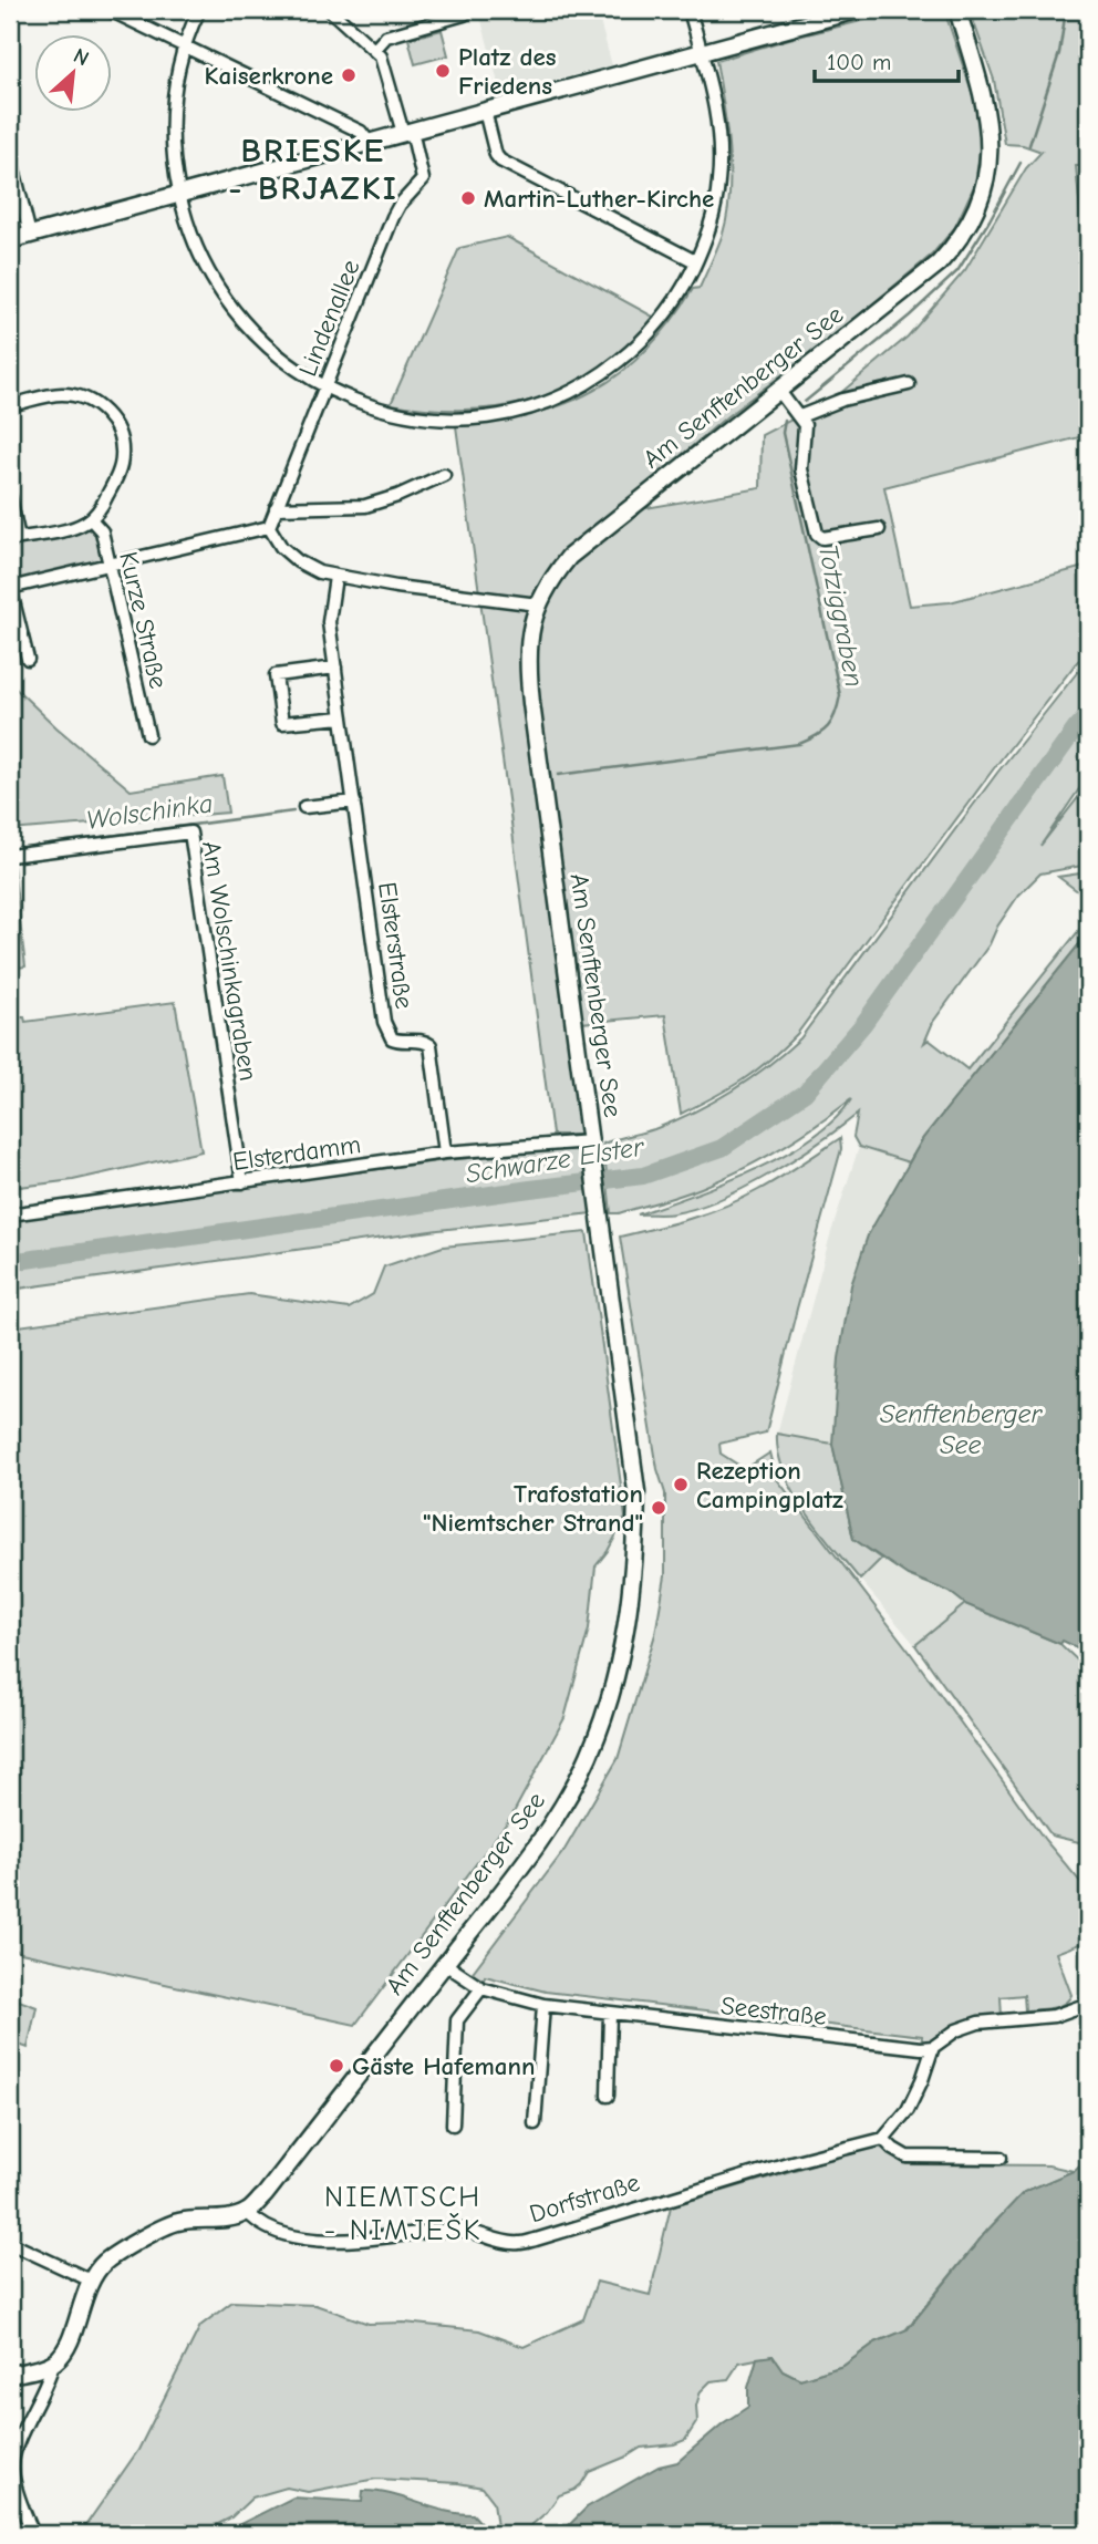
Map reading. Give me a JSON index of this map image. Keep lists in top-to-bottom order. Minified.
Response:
{"streets":{"street":["Lindenallee","Am Senftenberger See","Kurze Straße","Elsterstraße","Am Wolschinkagraben","Elsterdamm","Seestraße","Dorfstraße"]},"crossings":[["Am Senftenberger See","Elsterdamm"],["Am Senftenberger See","Seestraße"],["Am Senftenberger See","Dorfstraße"],["Elsterstraße","Elsterdamm"],["Am Wolschinkagraben","Elsterdamm"]],"districts":["BRIESKE - BRJAZKI","NIEMTSCH - NIMJEŠK"],"water":["Totziggraben","Wolschinka","Schwarze Elster","Senftenberger See"],"places":["Platz des Friedens","Kaiserkrone","Martin-Luther-Kirche","Rezeption Campingplatz","Trafostation \"Niemtscher Strand\"","Gäste Hafemann"],"scale_bar":"100 m","north":"top right"}
